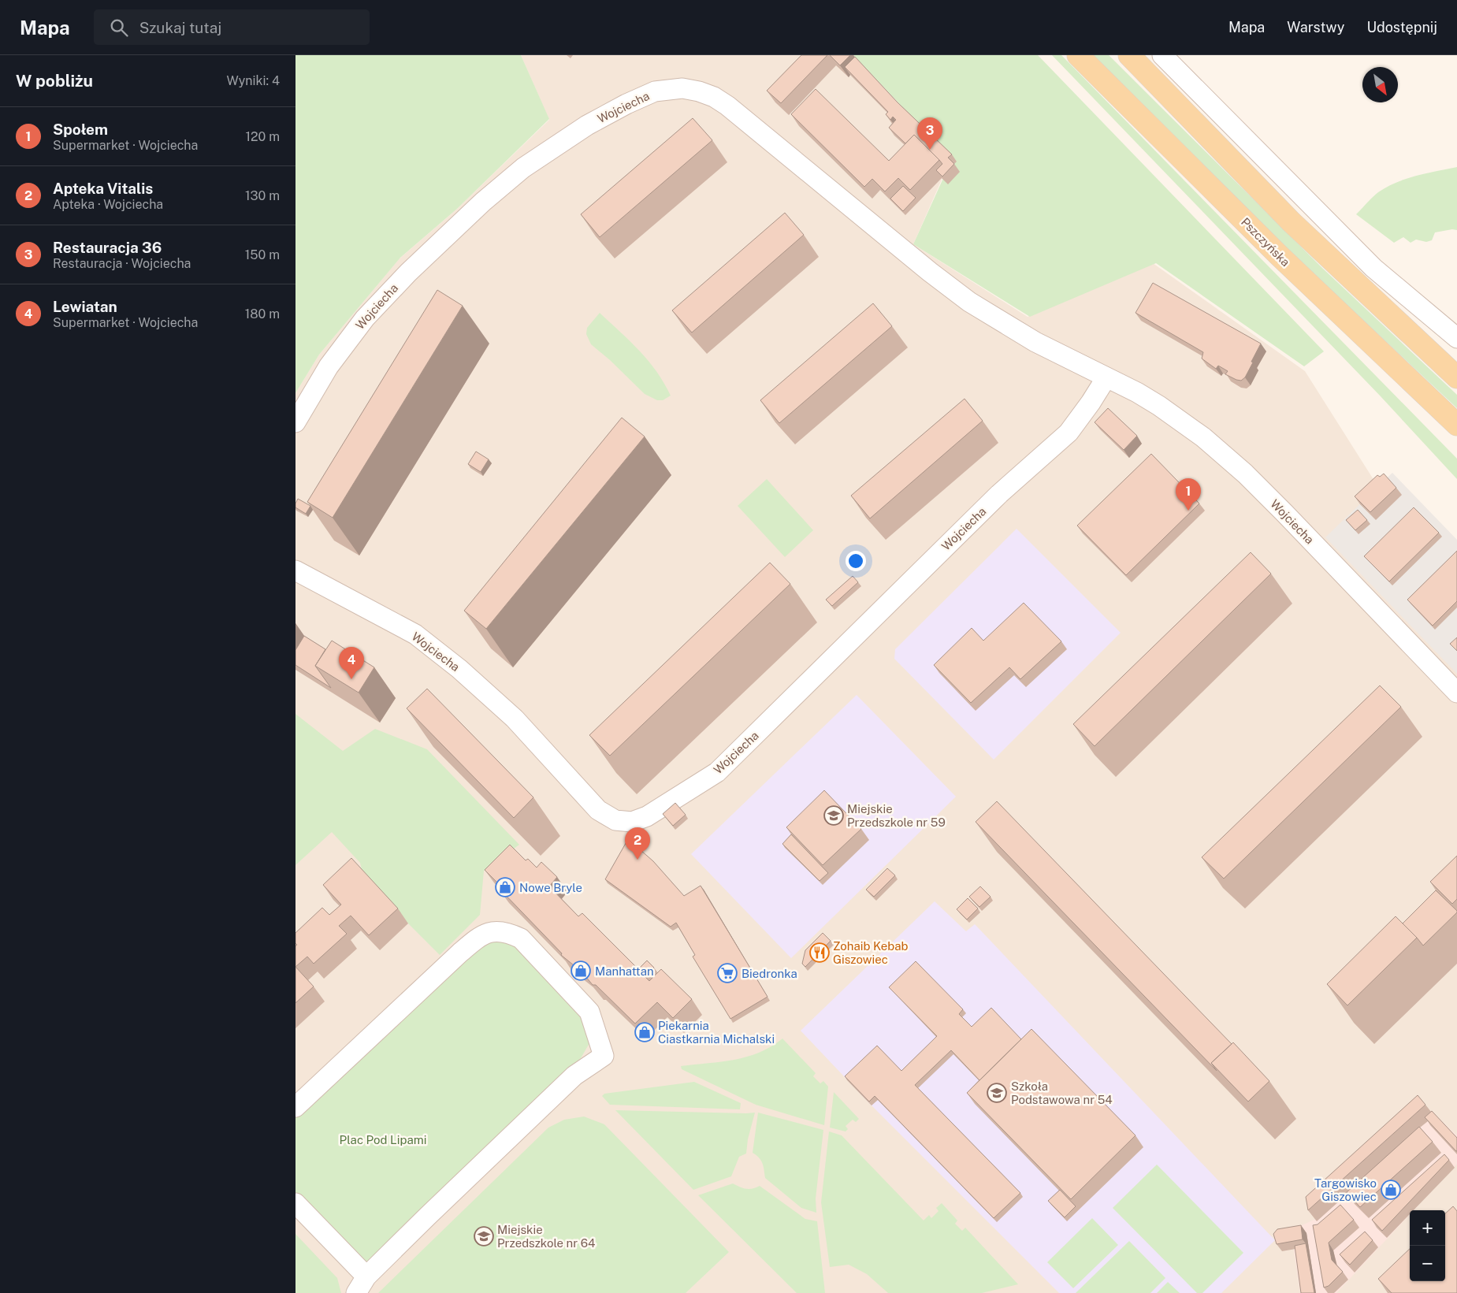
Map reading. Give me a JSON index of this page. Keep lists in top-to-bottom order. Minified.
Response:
{"streets":{"main road":["Pszczyńska"],"street":["Wojciecha"]},"parks":["Plac Pod Lipami"],"places":{"school or university":["Miejskie Przedszkole nr 59","Szkoła Podstawowa nr 54","Miejskie Przedszkole nr 64"],"shop":["Nowe Bryle","Manhattan","Piekarnia Ciastkarnia Michalski","Targowisko Giszowiec"],"restaurant":["Zohaib Kebab Giszowiec"],"supermarket":["Biedronka"]},"north":"bottom right","page":{"header":"Mapa","search":"Szukaj tutaj","nav":["Mapa","Warstwy","Udostępnij"],"heading":["W pobliżu","Wyniki: 4"],"list":[{"mark":"1","name":"Społem","note":"Supermarket · Wojciecha","value":"120 m"},{"mark":"2","name":"Apteka Vitalis","note":"Apteka · Wojciecha","value":"130 m"},{"mark":"3","name":"Restauracja 36","note":"Restauracja · Wojciecha","value":"150 m"},{"mark":"4","name":"Lewiatan","note":"Supermarket · Wojciecha","value":"180 m"}],"pins":["3","1","4","2"],"map_buttons":["+","−"]}}
